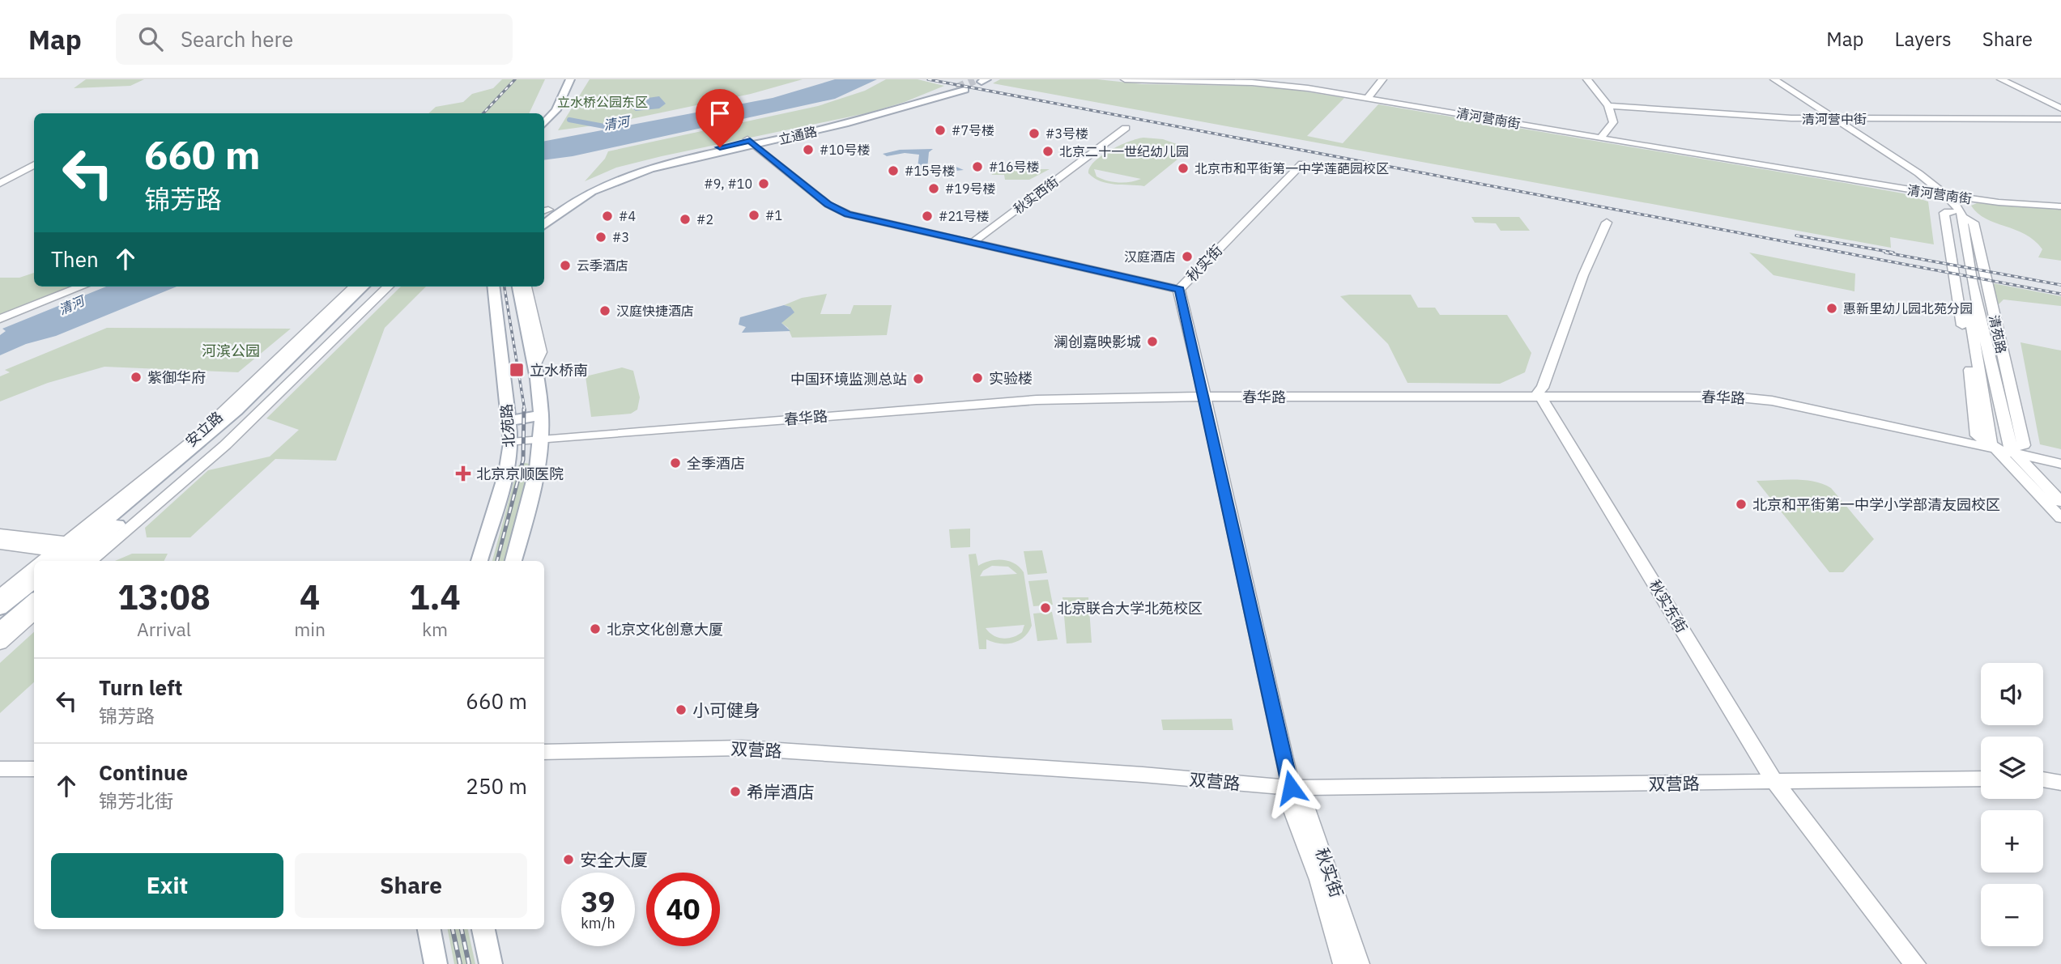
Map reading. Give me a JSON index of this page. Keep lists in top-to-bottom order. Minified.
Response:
{"streets":{"main road":["立通路","北苑路","安立路"],"street":["清河营南街","清河营中街","秋实西街","秋实街","清苑路","春华路","秋实东街","双营路"]},"crossings":[["清河营南街","清苑路"],["清河营中街","清苑路"],["秋实街","春华路"],["秋实街","双营路"],["清苑路","春华路"],["春华路","北苑路"],["春华路","秋实东街"],["秋实东街","双营路"]],"water":["清河"],"parks":["立水桥公园东区","河滨公园"],"places":{"other":["#7号楼","#3号楼","#10号楼","北京二十一世纪幼儿园","#16号楼","北京市和平街第一中学莲葩园校区","#15号楼","#9, #10","#19号楼","#1","#4","#21号楼","#2","#3","汉庭酒店","云季酒店","惠新里幼儿园北苑分园","汉庭快捷酒店","澜创嘉映影城","紫御华府","实验楼","中国环境监测总站","全季酒店","北京和平街第一中学小学部清友园校区","北京联合大学北苑校区","北京文化创意大厦","小可健身","希岸酒店","安全大厦"],"transit":["立水桥南"],"health":["北京京顺医院"]},"page":{"header":"Map","search":"Search here","nav":["Map","Layers","Share"],"turn":["660 m","锦芳路"],"then":"Then","eta":["13:08","Arrival","4","min","1.4","km"],"list":[{"name":"Turn left","note":"锦芳路","value":"660 m"},{"name":"Continue","note":"锦芳北街","value":"250 m"}],"map_buttons":["+","−"],"buttons":["Exit","Share"],"speed":"39 km/h","limit":"40"}}
